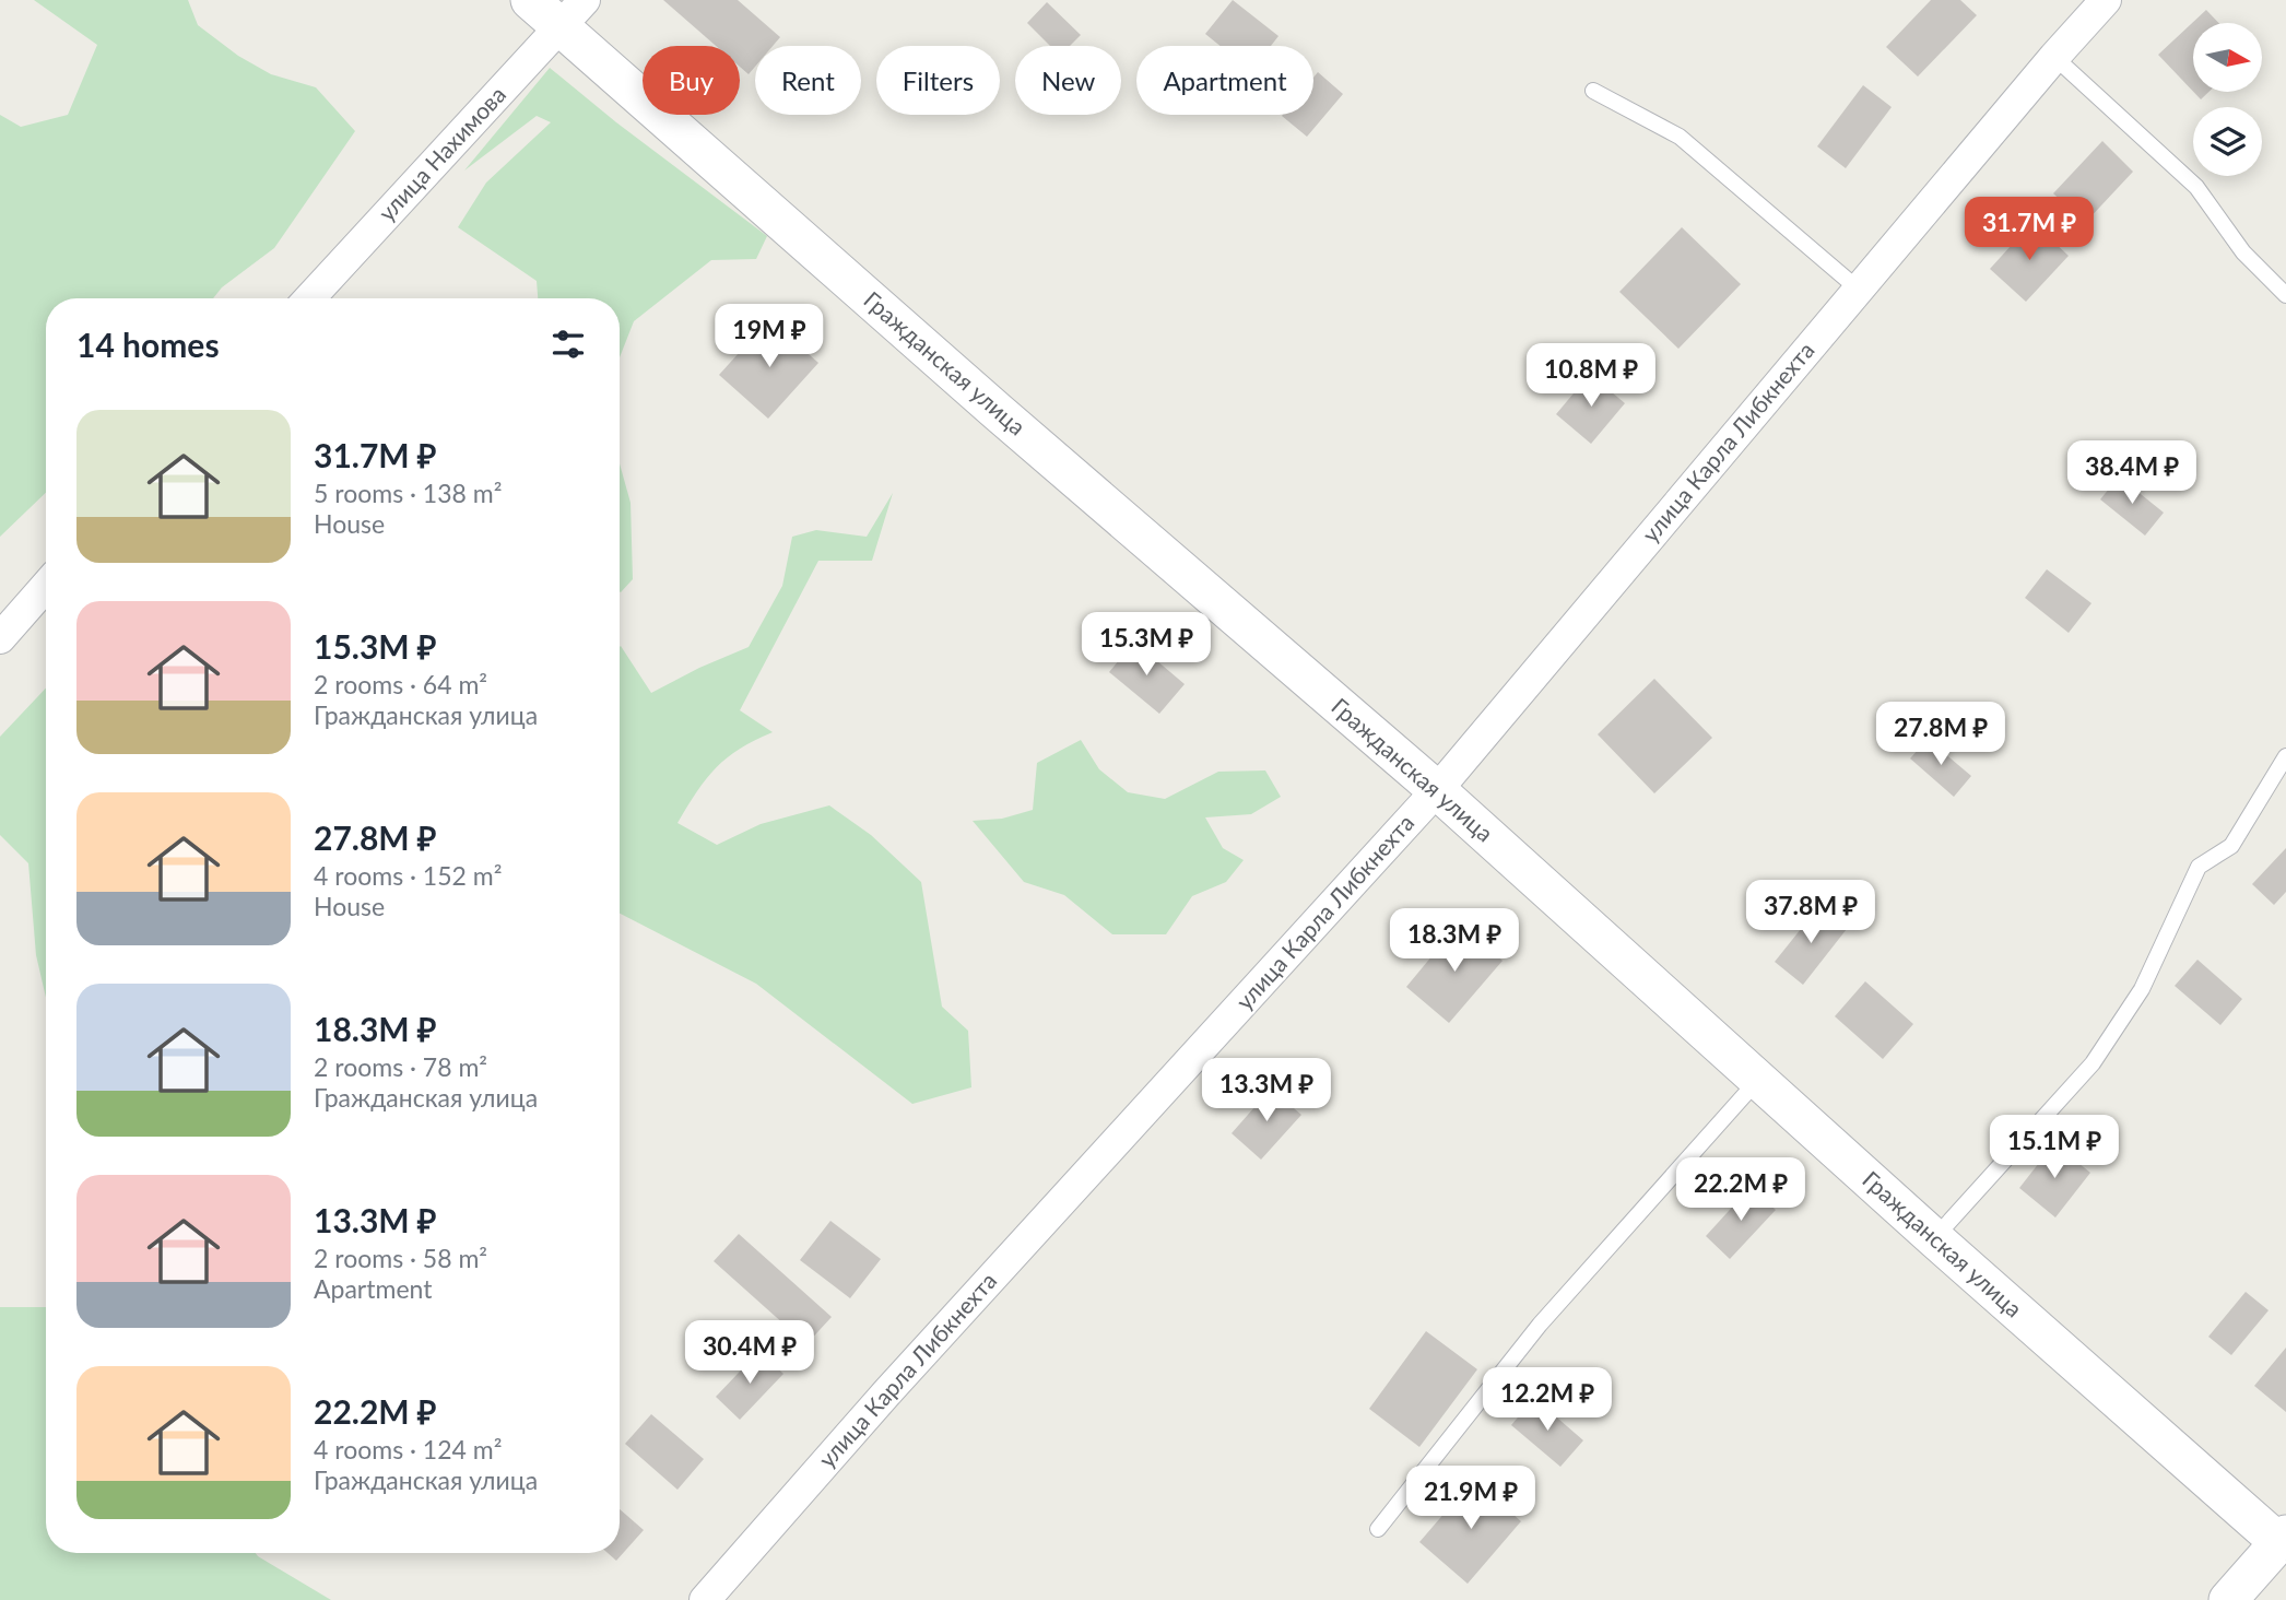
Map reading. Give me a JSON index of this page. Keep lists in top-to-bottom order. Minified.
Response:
{"streets":{"street":["улица Нахимова","Гражданская улица","улица Карла Либкнехта"]},"crossings":[["улица Нахимова","Гражданская улица"],["Гражданская улица","улица Карла Либкнехта"]],"north":"right","page":{"chip":["Buy","Rent","Filters","New","Apartment"],"price":["31.7M ₽","19M ₽","10.8M ₽","38.4M ₽","15.3M ₽","27.8M ₽","37.8M ₽","18.3M ₽","13.3M ₽","15.1M ₽","22.2M ₽","30.4M ₽","12.2M ₽","21.9M ₽"],"heading":"14 homes","list":[{"name":"31.7M ₽","note":"5 rooms · 138 m² · House"},{"name":"15.3M ₽","note":"2 rooms · 64 m² · Гражданская улица"},{"name":"27.8M ₽","note":"4 rooms · 152 m² · House"},{"name":"18.3M ₽","note":"2 rooms · 78 m² · Гражданская улица"},{"name":"13.3M ₽","note":"2 rooms · 58 m² · Apartment"},{"name":"22.2M ₽","note":"4 rooms · 124 m² · Гражданская улица"}]}}
